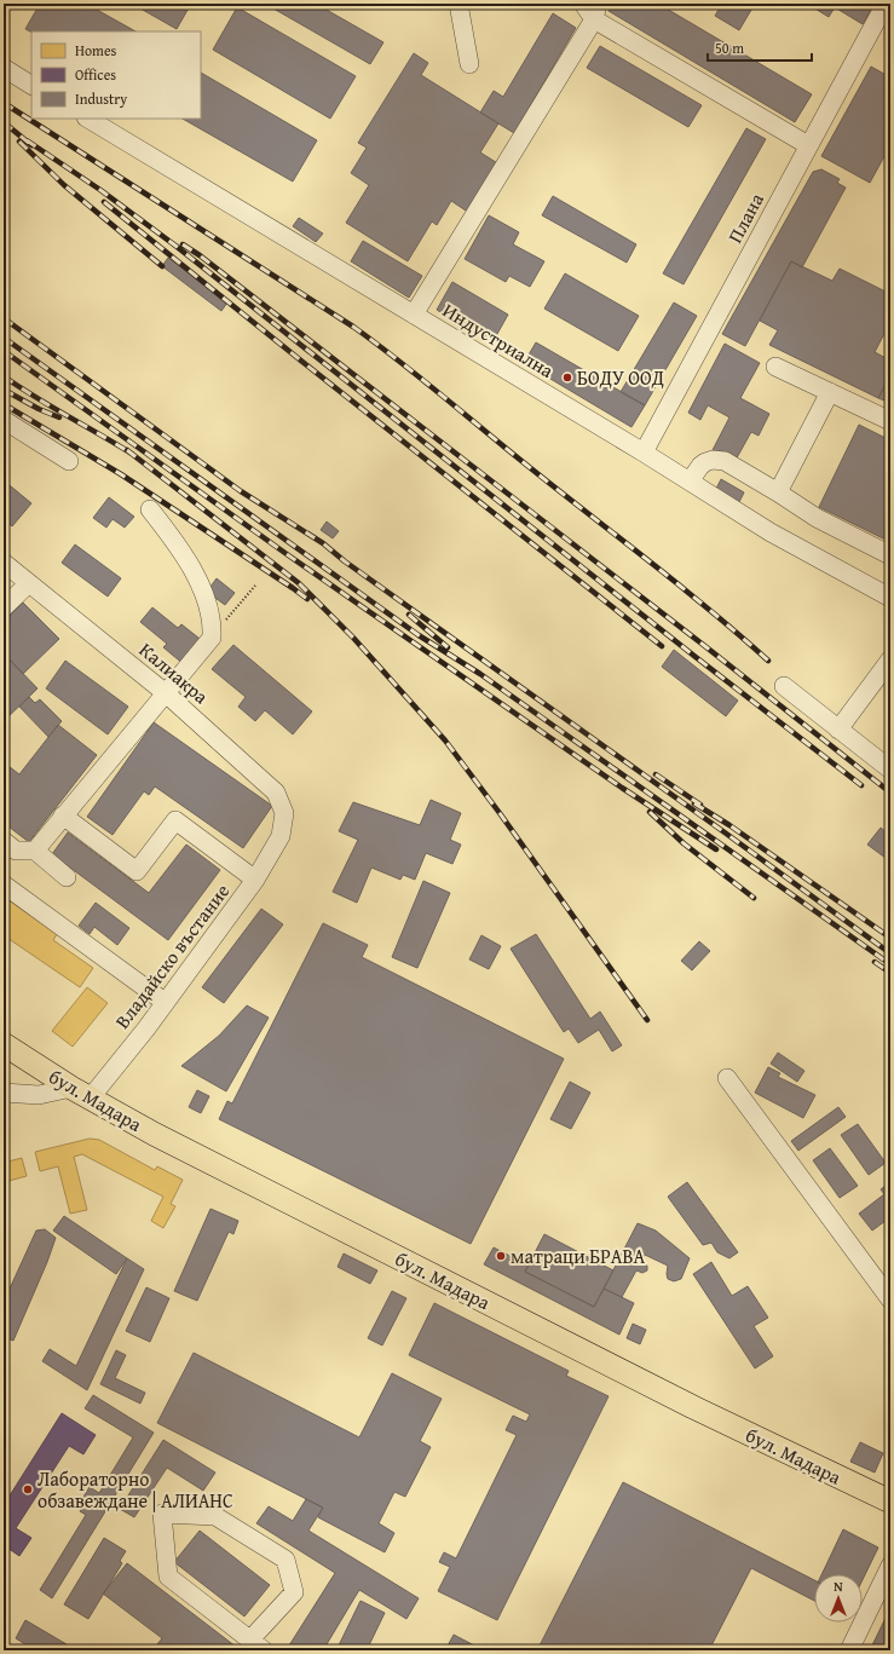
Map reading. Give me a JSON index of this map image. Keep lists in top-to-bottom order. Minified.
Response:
{"streets":{"main road":["бул. Мадара"],"street":["Плана","Индустриална","Калиакра","Владайско въстание"]},"crossings":[["Плана","Индустриална"],["Калиакра","Владайско въстание"],["Владайско въстание","бул. Мадара"]],"places":["БОДУ ООД","матраци БРАВА","Лабораторно обзавеждане | АЛИАНС"],"legend":["Homes","Offices","Industry"],"scale_bar":"50 m","north":"top"}
